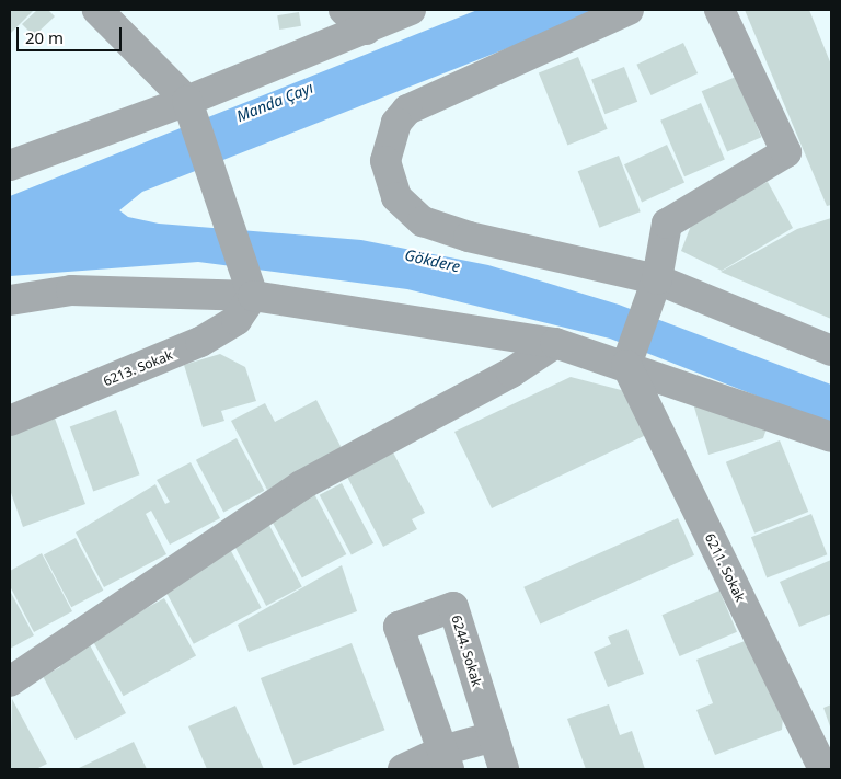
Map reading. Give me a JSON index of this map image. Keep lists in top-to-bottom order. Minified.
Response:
{"streets":{"street":["6213. Sokak","6211. Sokak","6244. Sokak"]},"water":["Manda Çayı","Gökdere"],"scale_bar":"20 m"}
